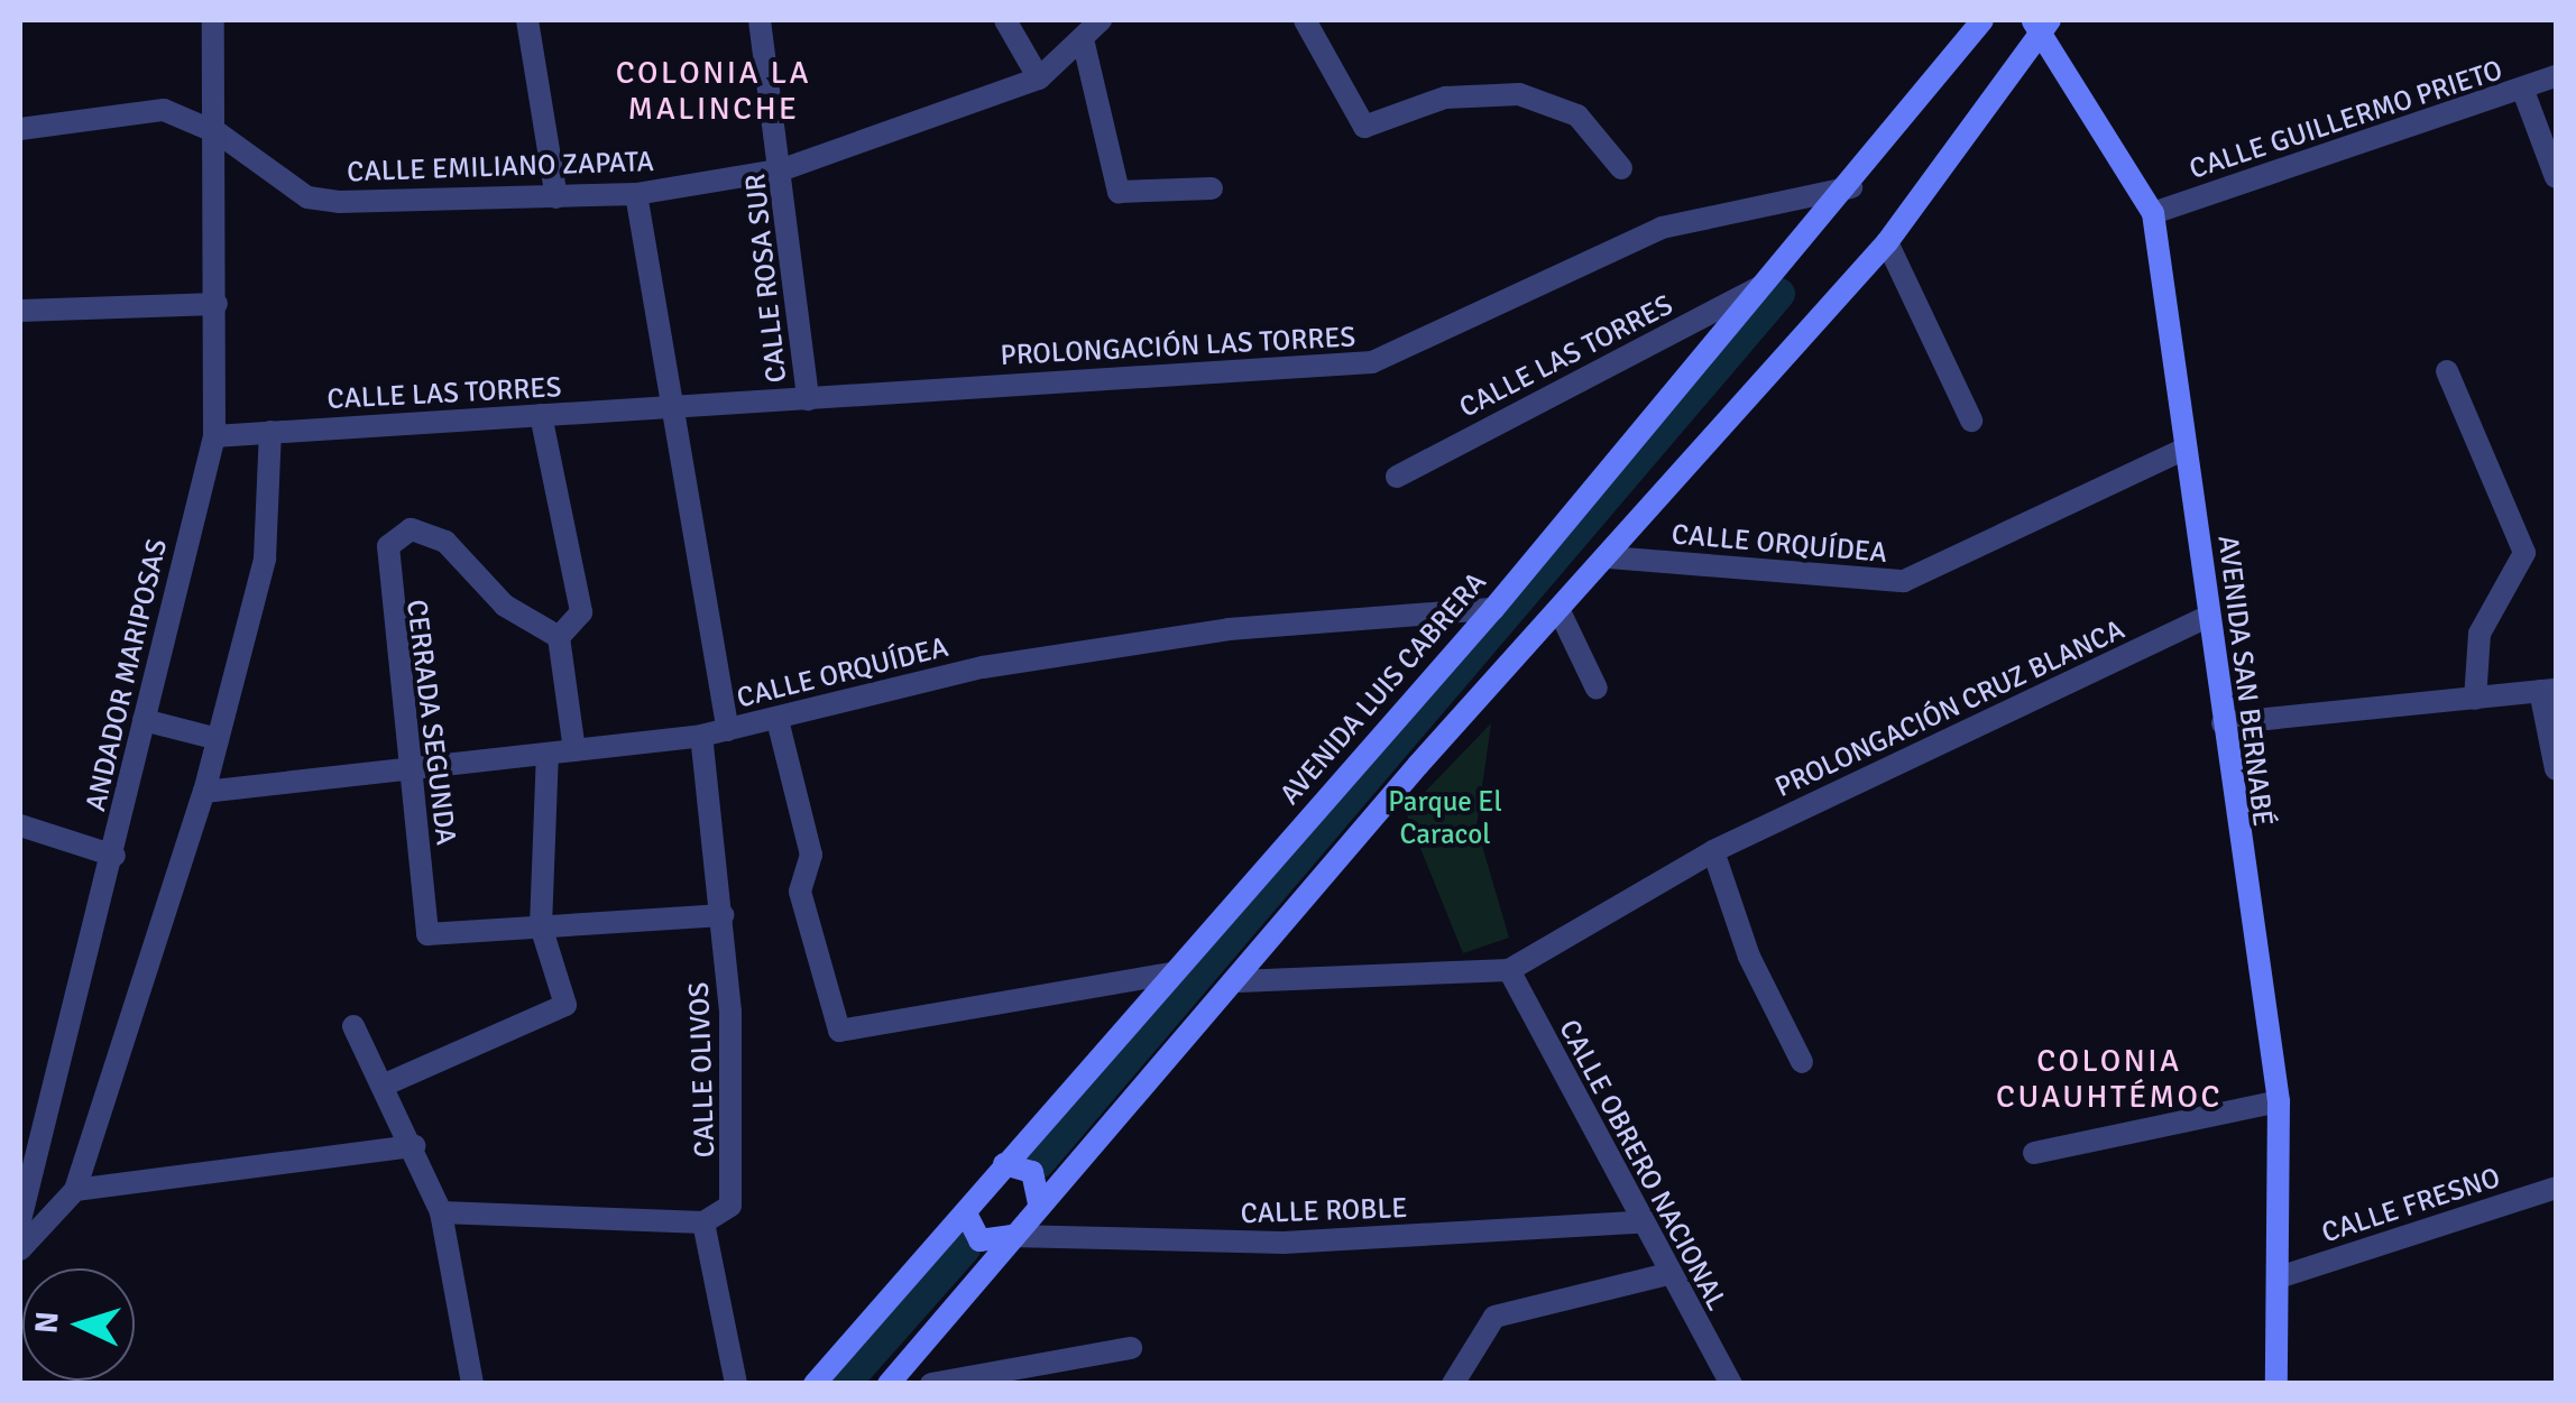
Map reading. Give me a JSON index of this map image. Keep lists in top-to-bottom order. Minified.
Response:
{"streets":{"street":["CALLE GUILLERMO PRIETO","CALLE EMILIANO ZAPATA","CALLE ROSA SUR","PROLONGACIÓN LAS TORRES","CALLE LAS TORRES","CALLE ORQUÍDEA","ANDADOR MARIPOSAS","AVENIDA SAN BERNABÉ","AVENIDA LUIS CABRERA","PROLONGACIÓN CRUZ BLANCA","CERRADA SEGUNDA","CALLE OLIVOS","CALLE OBRERO NACIONAL","CALLE FRESNO","CALLE ROBLE"]},"crossings":[["CALLE GUILLERMO PRIETO","AVENIDA SAN BERNABÉ"],["CALLE EMILIANO ZAPATA","CALLE ROSA SUR"],["CALLE EMILIANO ZAPATA","ANDADOR MARIPOSAS"],["CALLE ROSA SUR","PROLONGACIÓN LAS TORRES"],["PROLONGACIÓN LAS TORRES","CALLE LAS TORRES"],["PROLONGACIÓN LAS TORRES","AVENIDA LUIS CABRERA"],["CALLE LAS TORRES","ANDADOR MARIPOSAS"],["CALLE LAS TORRES","AVENIDA LUIS CABRERA"],["CALLE ORQUÍDEA","AVENIDA SAN BERNABÉ"],["CALLE ORQUÍDEA","AVENIDA LUIS CABRERA"],["CALLE ORQUÍDEA","CERRADA SEGUNDA"],["CALLE ORQUÍDEA","CALLE OLIVOS"],["AVENIDA SAN BERNABÉ","PROLONGACIÓN CRUZ BLANCA"],["AVENIDA SAN BERNABÉ","CALLE FRESNO"],["PROLONGACIÓN CRUZ BLANCA","CALLE OBRERO NACIONAL"],["CALLE OBRERO NACIONAL","CALLE ROBLE"]],"districts":["COLONIA LA MALINCHE","COLONIA CUAUHTÉMOC"],"parks":["Parque El Caracol"],"north":"left"}
